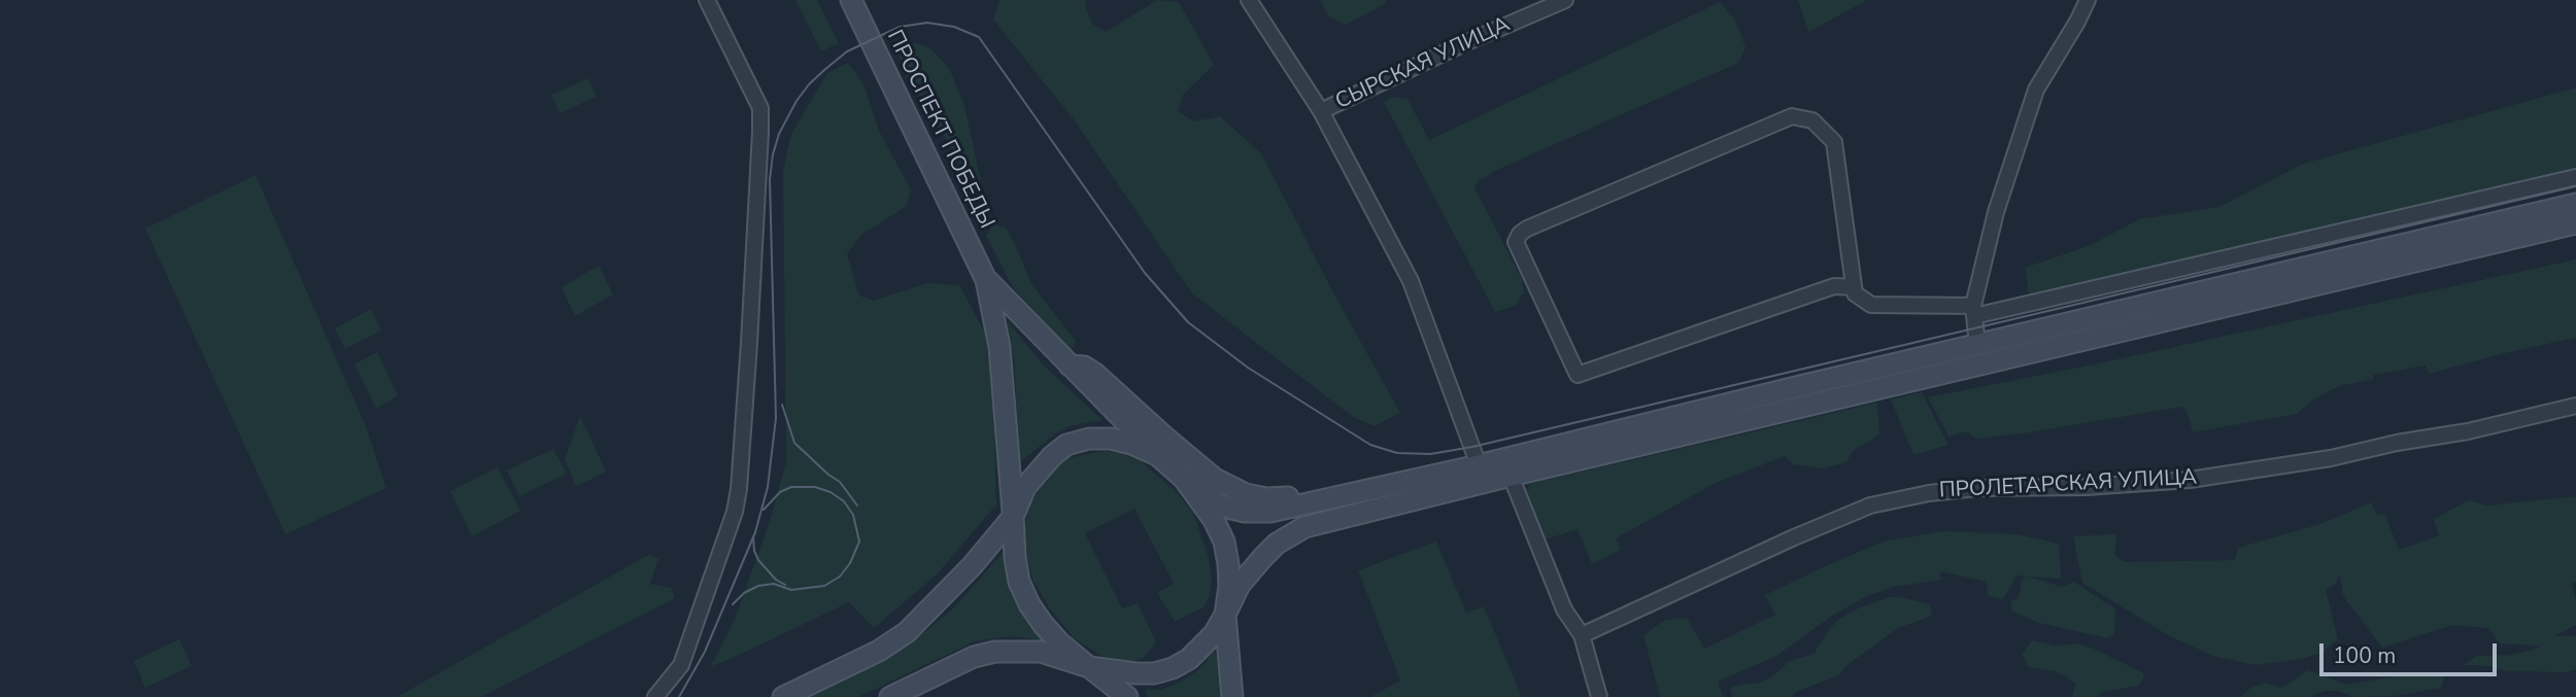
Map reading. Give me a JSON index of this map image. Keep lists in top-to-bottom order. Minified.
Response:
{"streets":{"main road":["ПРОСПЕКТ ПОБЕДЫ"],"street":["СЫРСКАЯ УЛИЦА","ПРОЛЕТАРСКАЯ УЛИЦА"]},"scale_bar":"100 m"}
